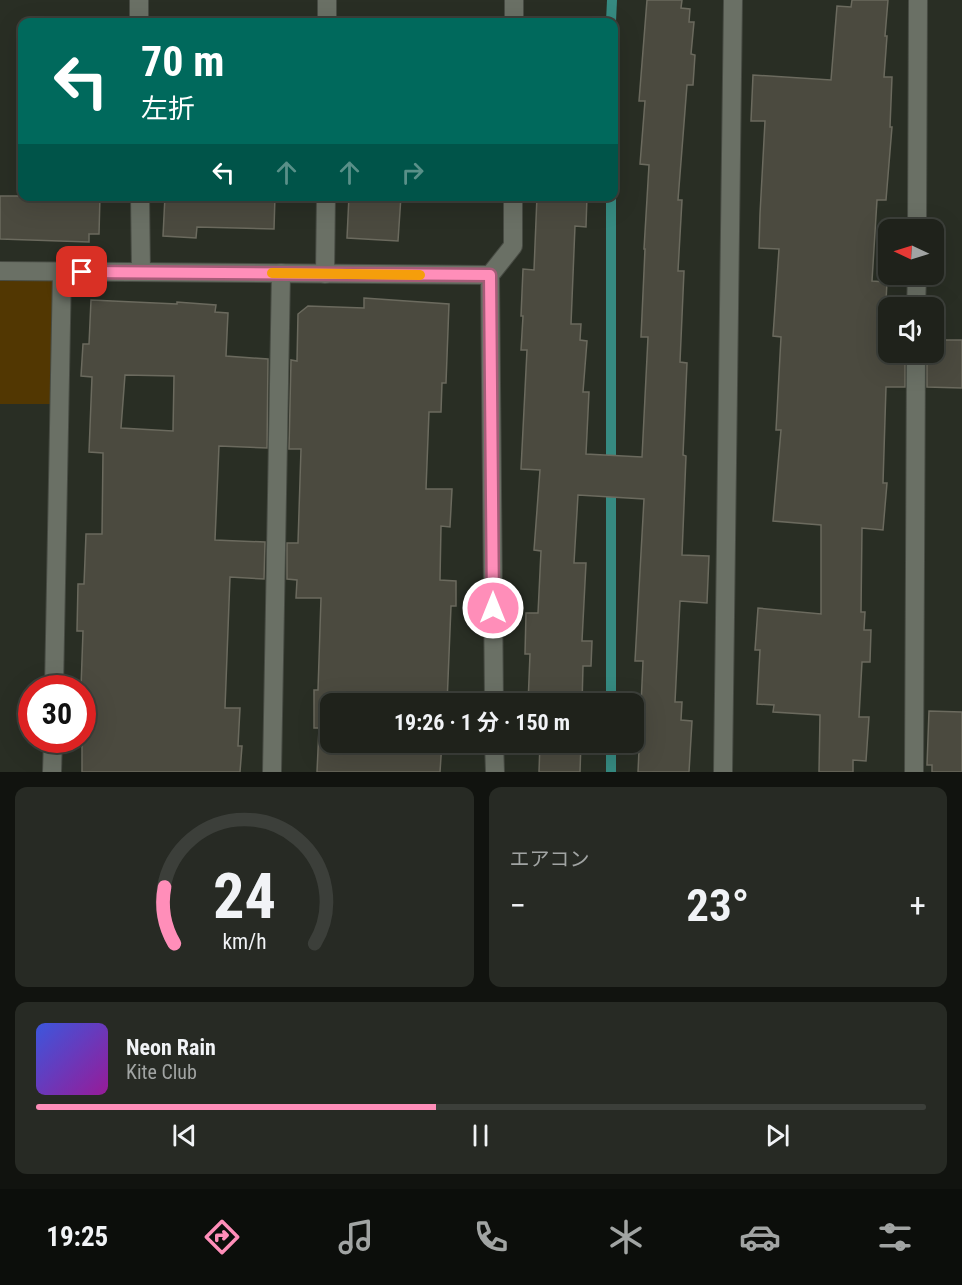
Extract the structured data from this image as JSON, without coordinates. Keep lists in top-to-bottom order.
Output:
{
  "north": "left",
  "page": {
    "turn": ["70 m", "左折"],
    "limit": "30",
    "trip": "19:26 · 1 分 · 150 m",
    "tile": "エアコン",
    "heat": ["−", "23°", "+"],
    "song": ["Neon Rain", "Kite Club"],
    "tabs": "19:25",
    "gauge": ["24", "km/h"]
  }
}
